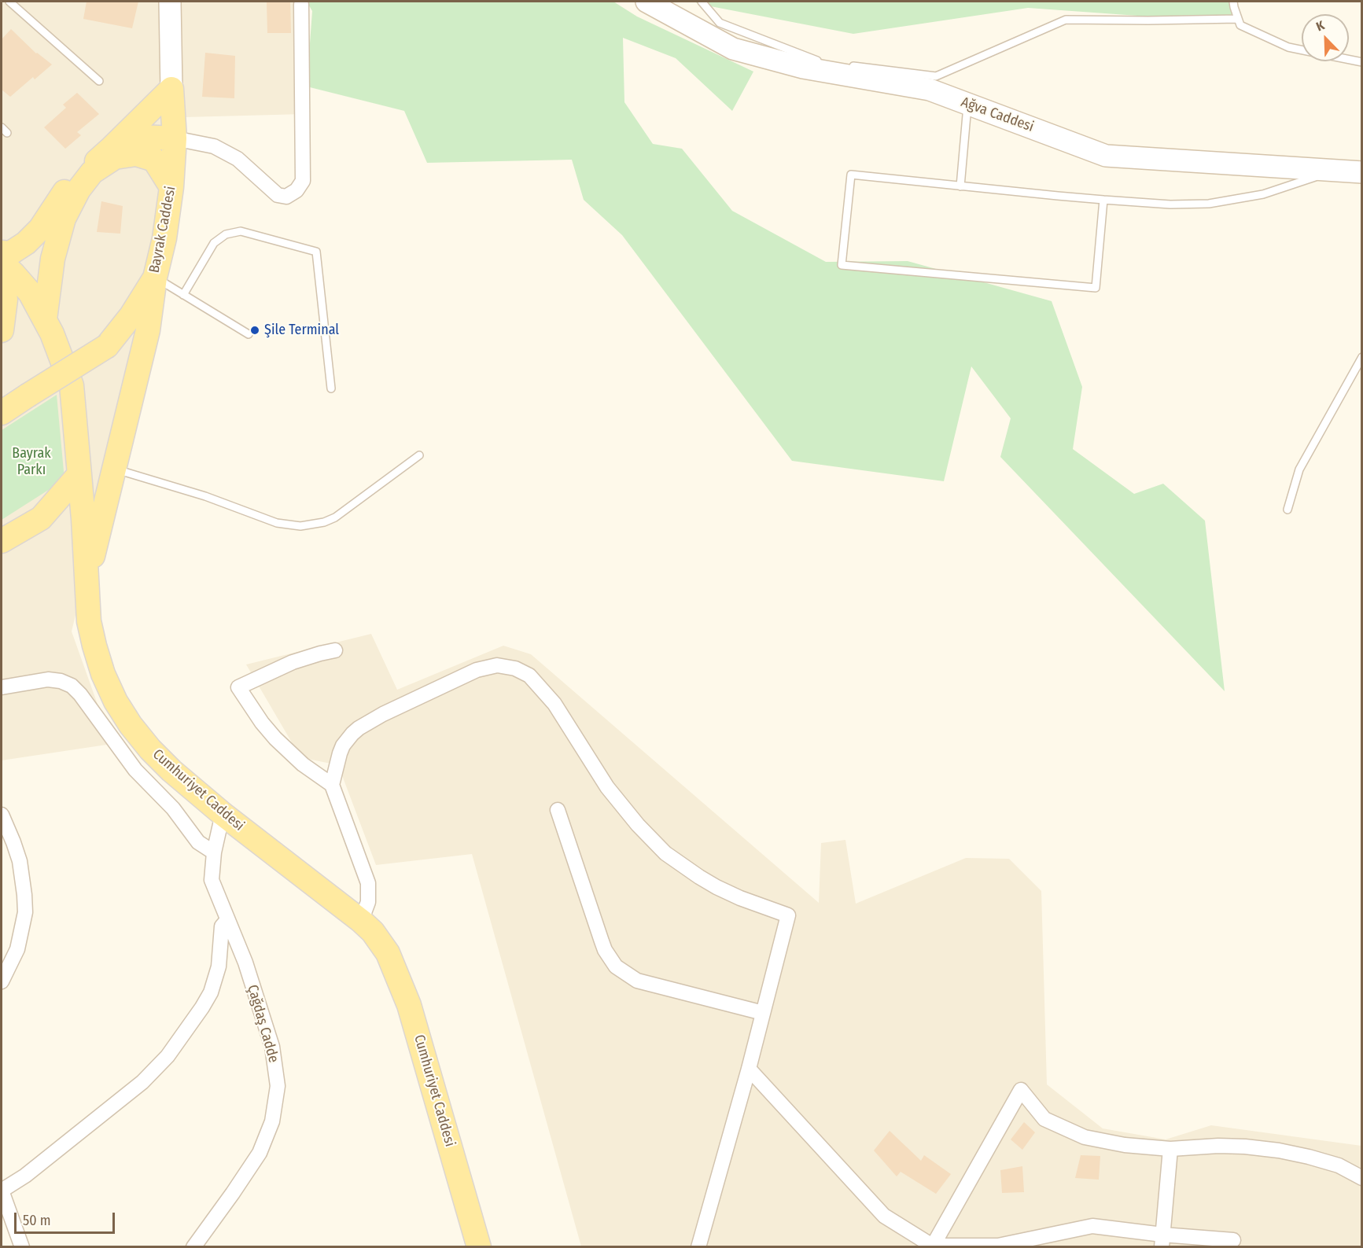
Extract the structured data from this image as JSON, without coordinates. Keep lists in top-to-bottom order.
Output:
{
  "streets": {
    "main road": ["Bayrak Caddesi", "Cumhuriyet Caddesi"],
    "street": ["Ağva Caddesi", "Çağdaş Cadde"]
  },
  "crossings": [
    ["Cumhuriyet Caddesi", "Çağdaş Cadde"]
  ],
  "parks": ["Bayrak Parkı"],
  "places": ["Şile Terminal"],
  "scale_bar": "50 m",
  "north": "top left"
}
